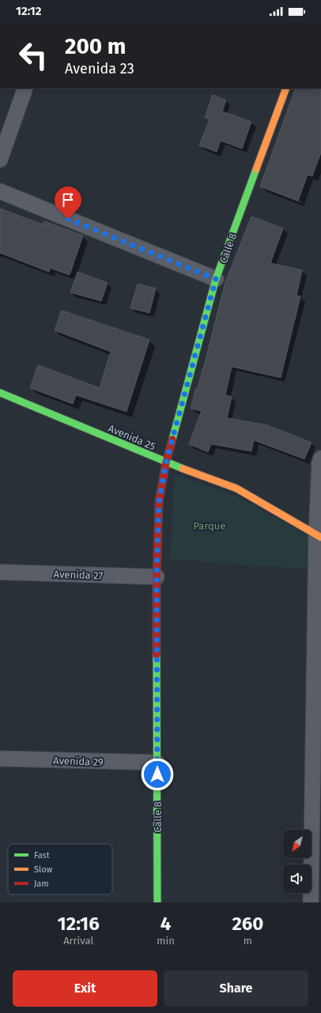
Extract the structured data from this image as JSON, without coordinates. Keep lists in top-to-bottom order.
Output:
{
  "streets": {
    "street": [
      "Calle 8",
      "Avenida 25",
      "Avenida 27",
      "Avenida 29"
    ]
  },
  "crossings": [
    ["Calle 8", "Avenida 25"],
    ["Calle 8", "Avenida 27"],
    ["Calle 8", "Avenida 29"]
  ],
  "parks": ["Parque"],
  "legend": ["Fast", "Slow", "Jam"],
  "north": "bottom left",
  "page": {
    "status": "12:12",
    "turn": ["200 m", "Avenida 23"],
    "eta": [
      "12:16",
      "Arrival",
      "4",
      "min",
      "260",
      "m"
    ],
    "buttons": ["Exit", "Share"]
  }
}
